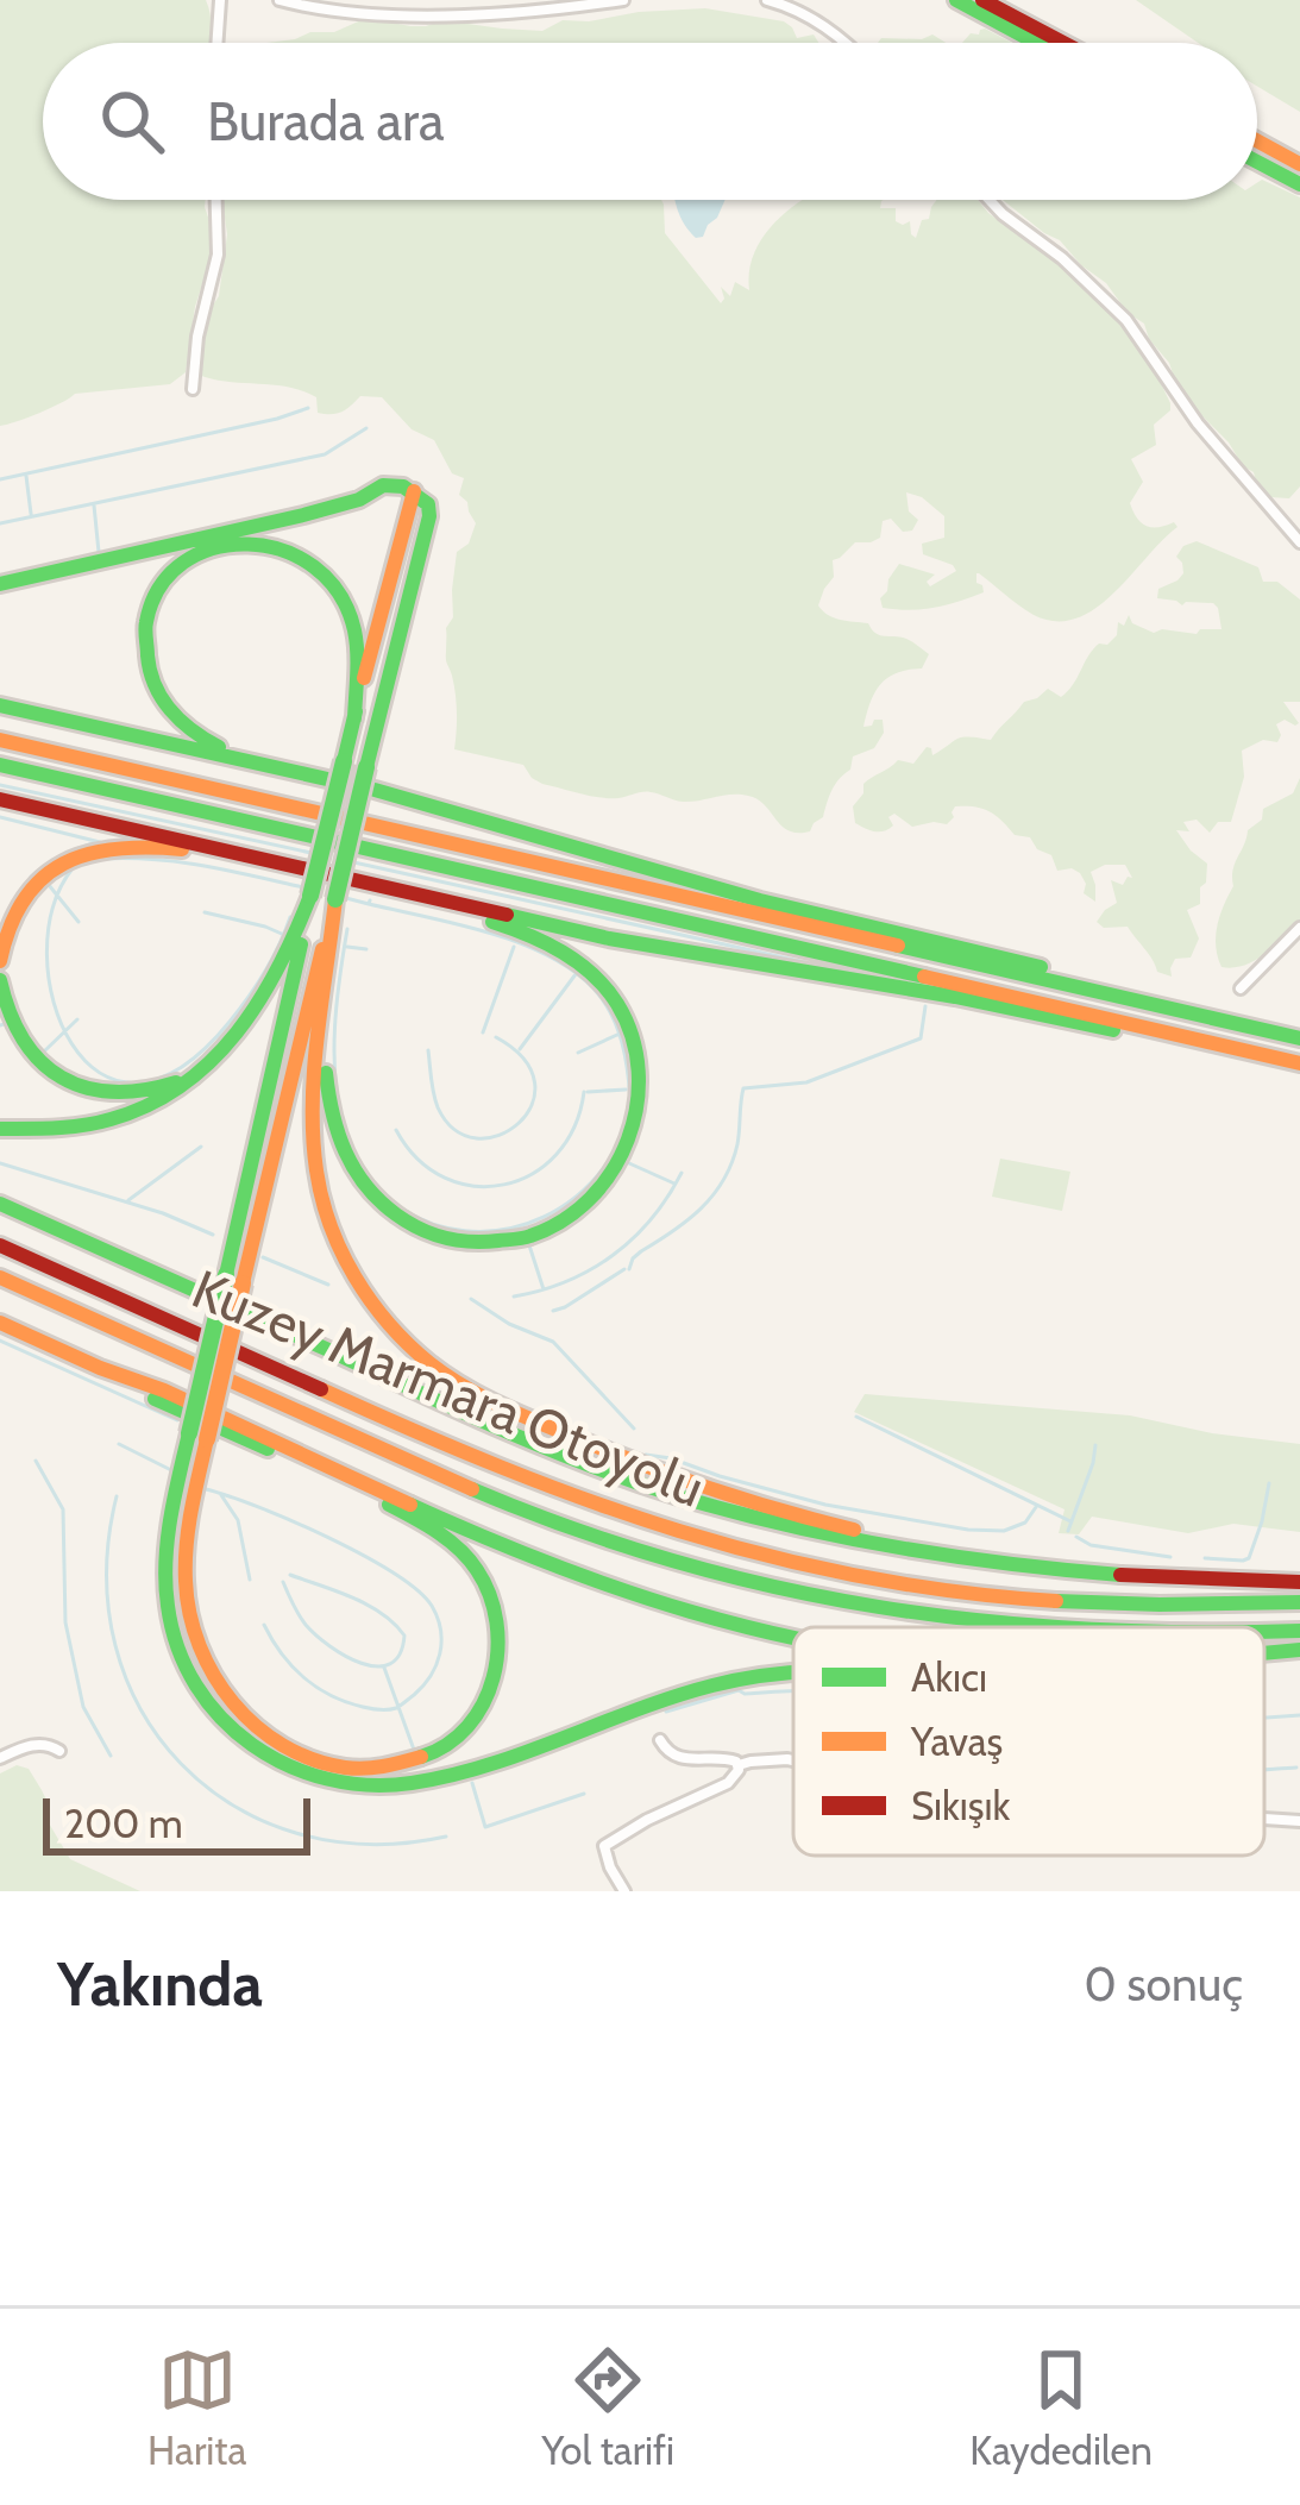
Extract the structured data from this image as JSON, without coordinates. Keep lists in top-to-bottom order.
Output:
{
  "streets": {
    "main road": ["Kuzey Marmara Otoyolu"]
  },
  "legend": ["Akıcı", "Yavaş", "Sıkışık"],
  "scale_bar": "200 m",
  "page": {
    "search": "Burada ara",
    "scale": "200 m",
    "heading": ["Yakında", "0 sonuç"],
    "nav": ["Harita", "Yol tarifi", "Kaydedilen"]
  }
}
